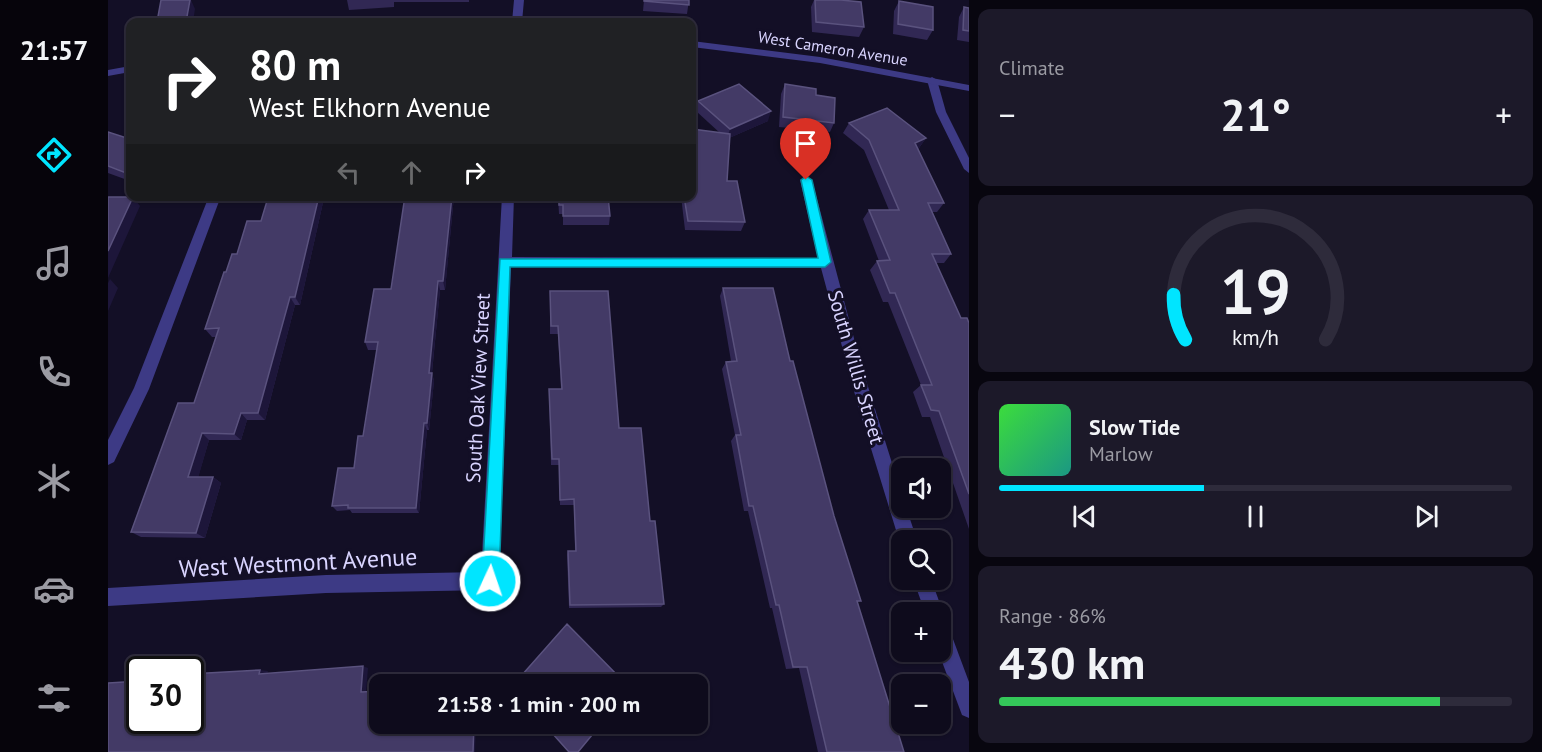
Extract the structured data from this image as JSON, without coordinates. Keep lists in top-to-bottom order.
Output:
{
  "streets": {
    "street": [
      "West Cameron Avenue",
      "South Willis Street",
      "South Oak View Street",
      "West Westmont Avenue"
    ]
  },
  "crossings": [
    ["South Oak View Street", "West Westmont Avenue"]
  ],
  "page": {
    "tabs": "21:57",
    "tile": [
      "Climate",
      ["Range · 86%", "430 km"]
    ],
    "turn": ["80 m", "West Elkhorn Avenue"],
    "heat": ["−", "21°", "+"],
    "song": ["Slow Tide", "Marlow"],
    "map_buttons": ["+", "−"],
    "limit": "30",
    "trip": "21:58 · 1 min · 200 m",
    "gauge": ["19", "km/h"]
  }
}
